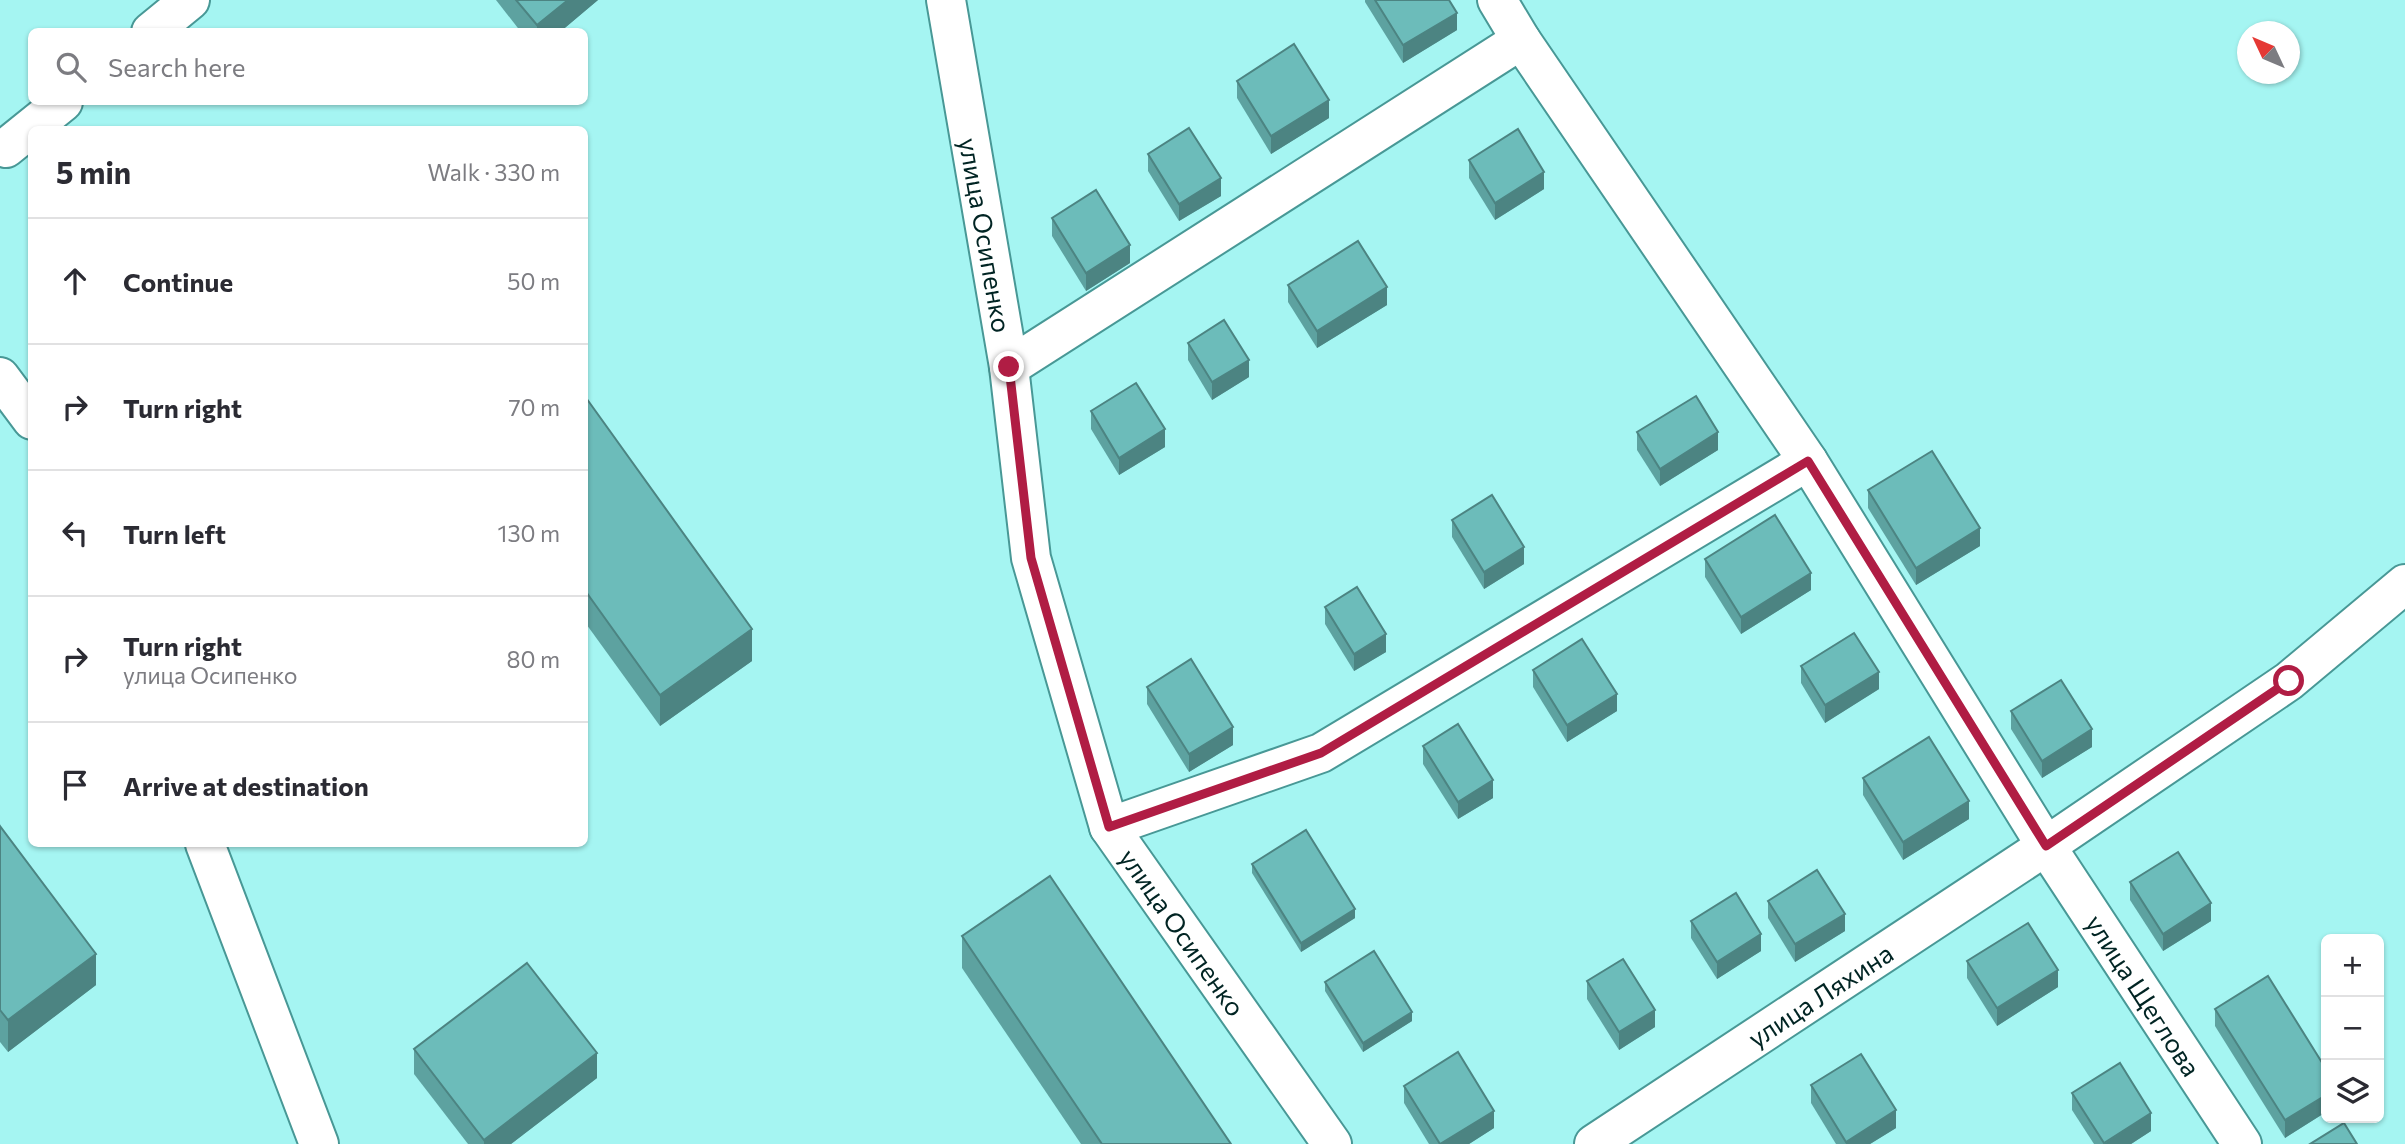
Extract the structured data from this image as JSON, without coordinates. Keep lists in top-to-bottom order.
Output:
{
  "streets": {
    "street": ["улица Осипенко", "улица Ляхина", "улица Щеглова"]
  },
  "crossings": [
    ["улица Ляхина", "улица Щеглова"]
  ],
  "north": "top left",
  "page": {
    "search": "Search here",
    "heading": ["5 min", "Walk · 330 m"],
    "list": [
      ["Continue", "50 m"],
      ["Turn right", "70 m"],
      ["Turn left", "130 m"],
      ["Turn right", "улица Осипенко", "80 m"],
      "Arrive at destination"
    ],
    "map_buttons": ["+", "−"]
  }
}
